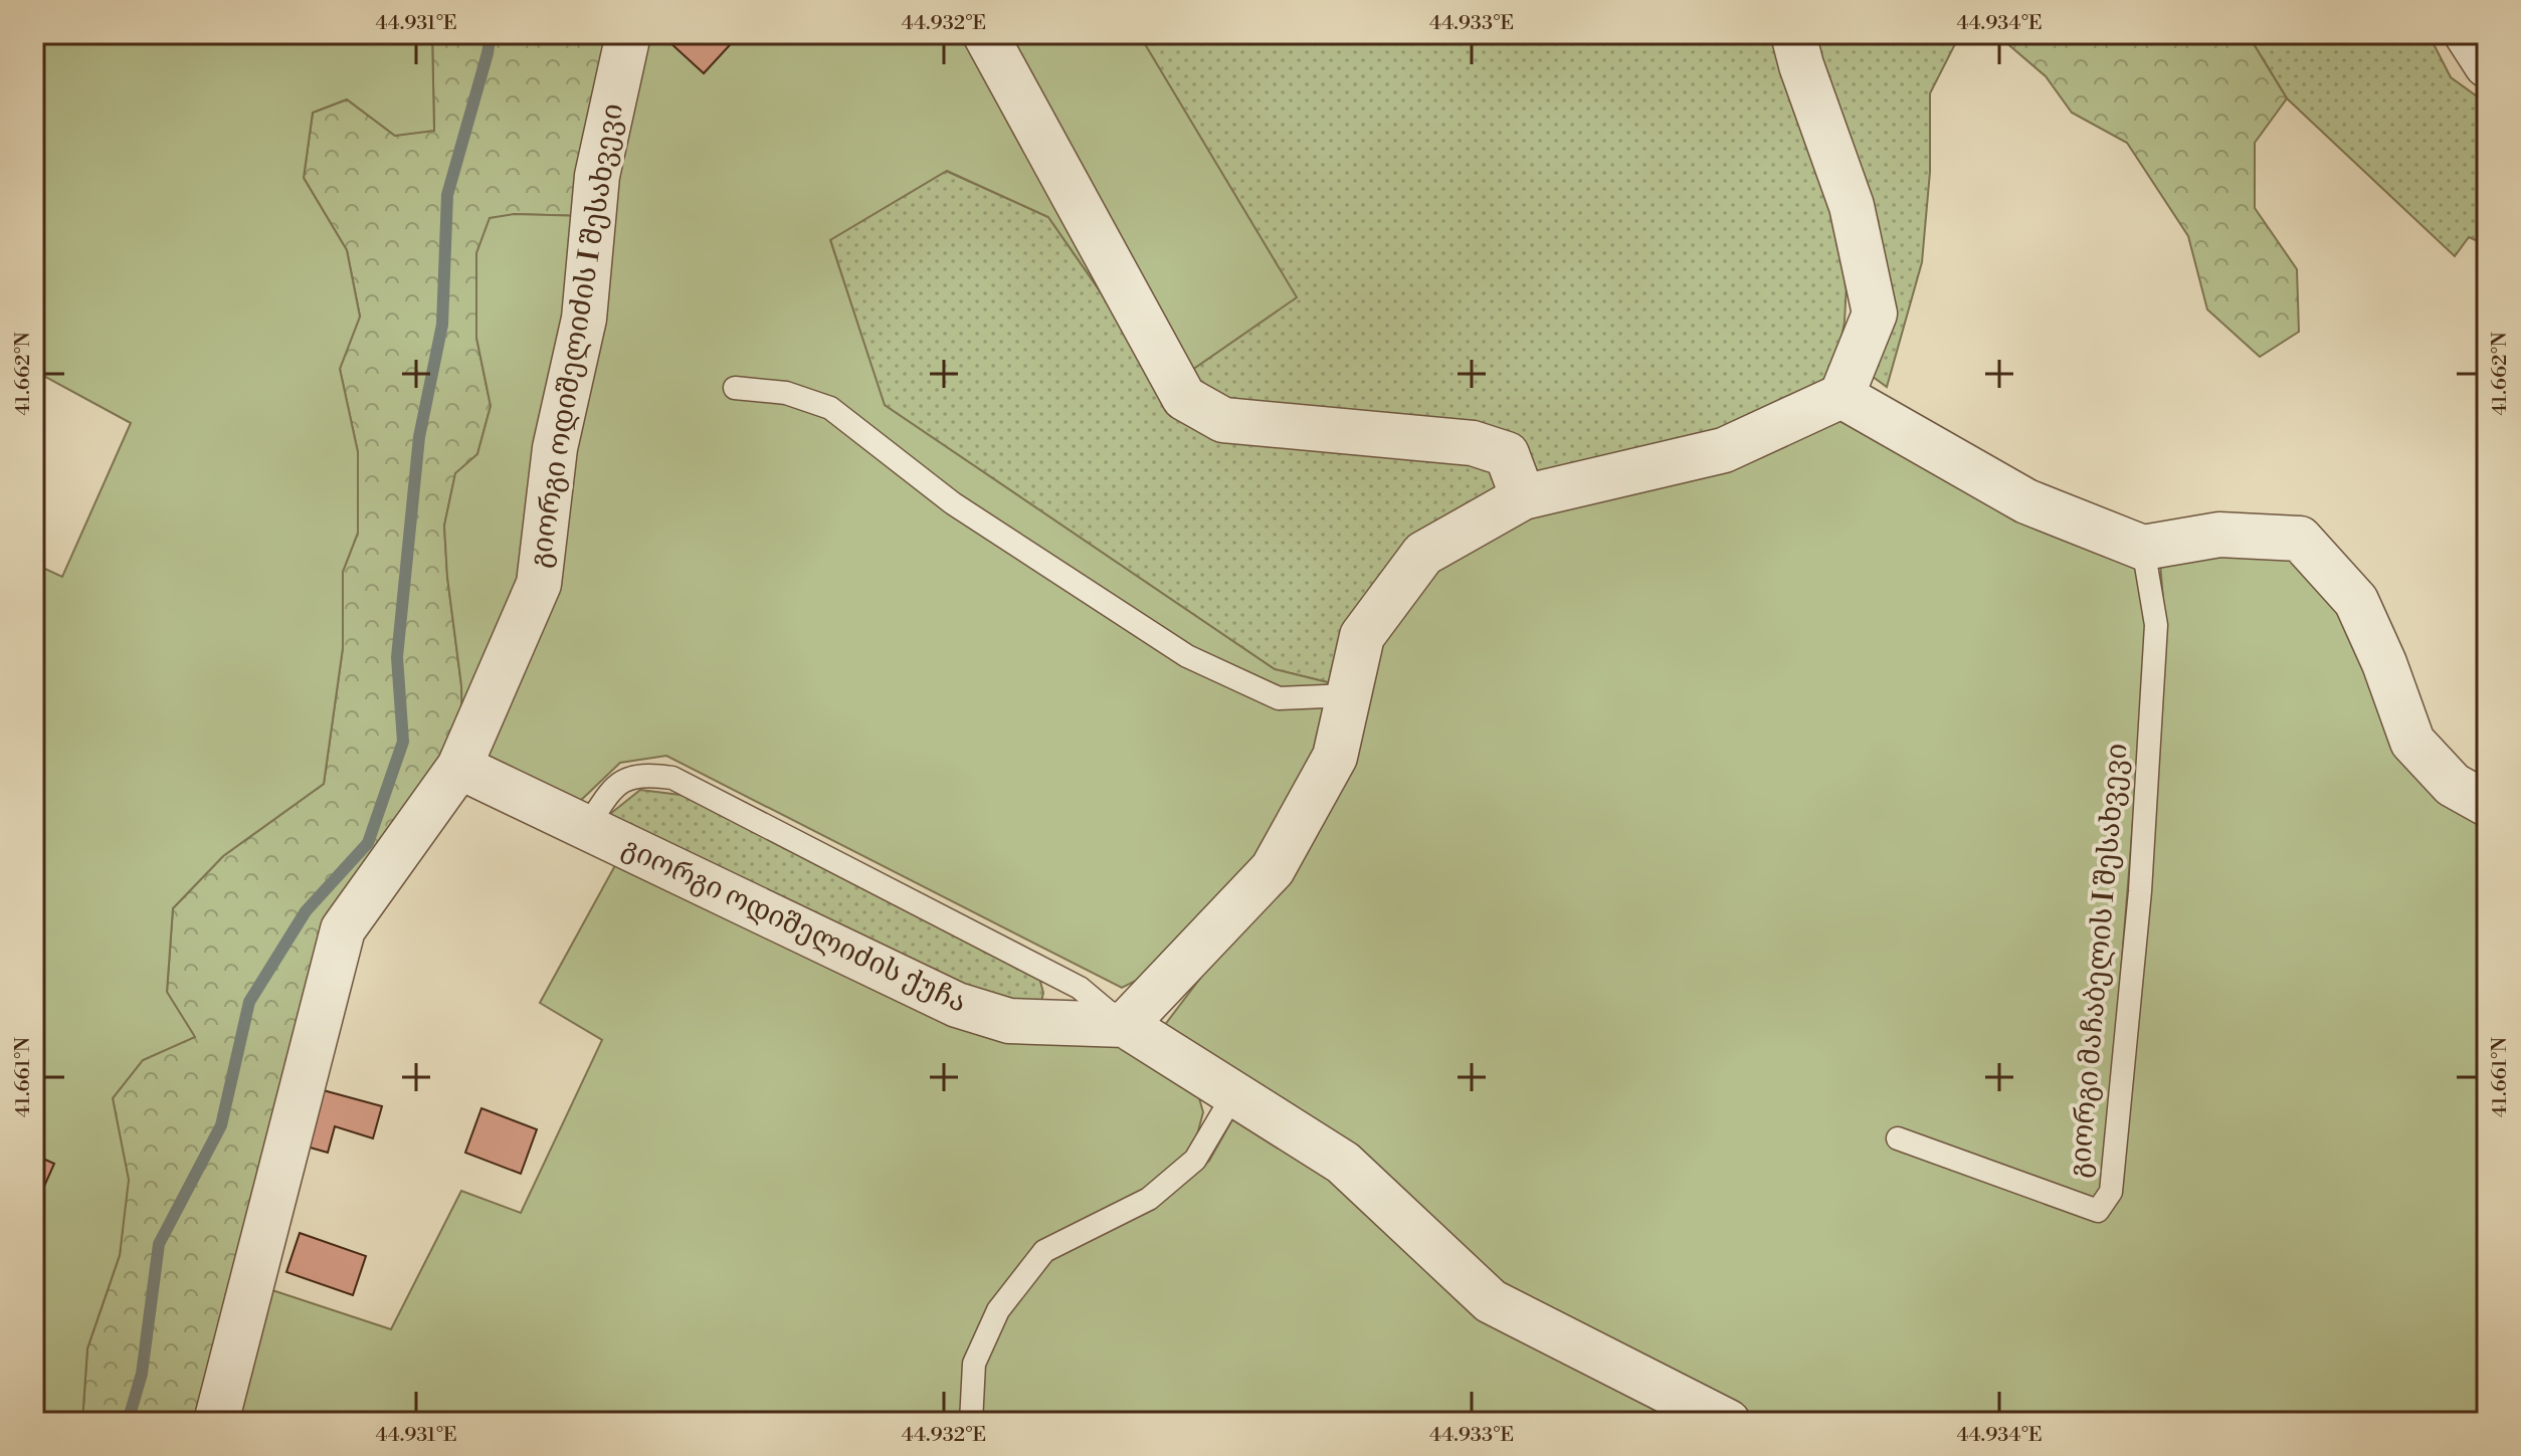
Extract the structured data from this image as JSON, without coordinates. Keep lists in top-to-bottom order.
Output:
{
  "streets": {
    "street": ["გიორგი ოდიშელიძის I შესახვევი", "გიორგი ოდიშელიძის ქუჩა"],
    "lane": ["გიორგი მაჩაბელის I შესახვევი"]
  },
  "crossings": [
    ["გიორგი ოდიშელიძის I შესახვევი", "გიორგი ოდიშელიძის ქუჩა"]
  ],
  "coordinates": [
    "44.931°E",
    "44.932°E",
    "44.933°E",
    "44.934°E",
    "41.662°N",
    "41.661°N"
  ]
}
